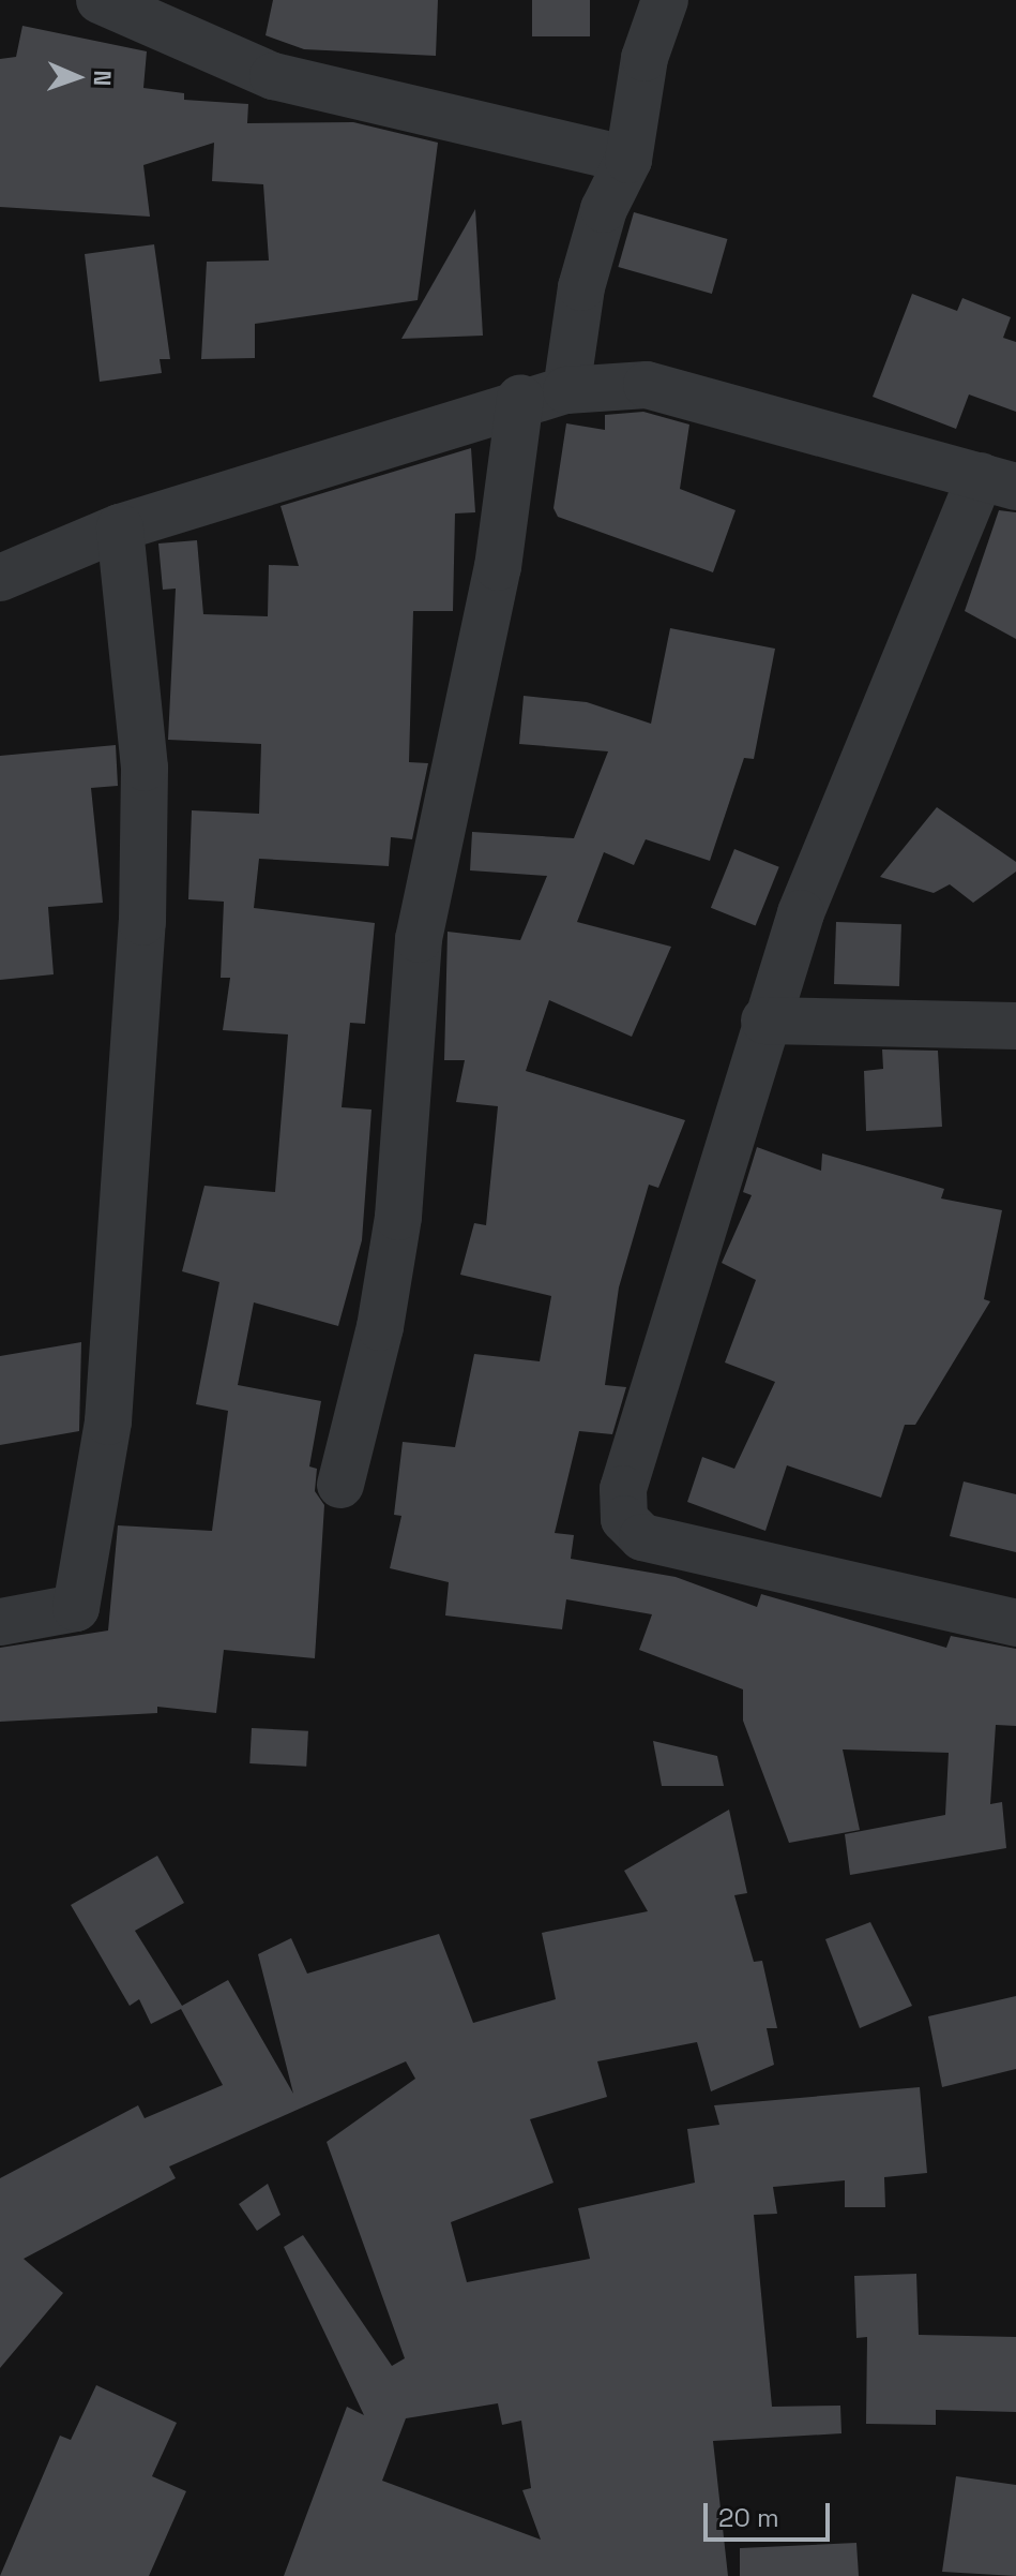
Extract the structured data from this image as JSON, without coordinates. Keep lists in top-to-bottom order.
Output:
{
  "scale_bar": "20 m",
  "north": "right"
}
